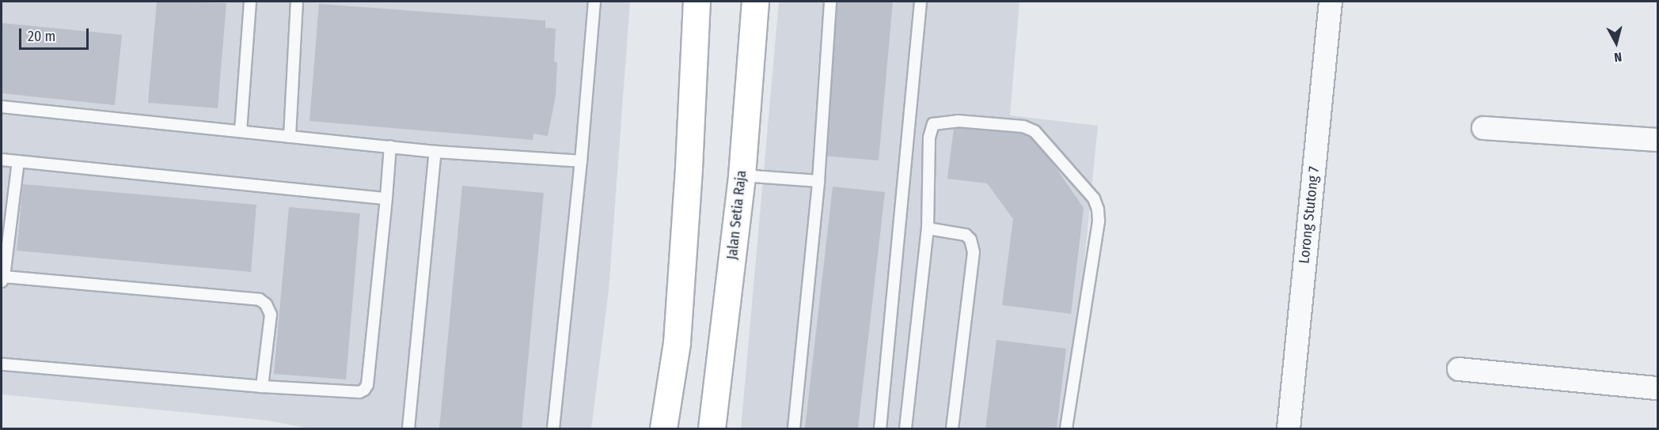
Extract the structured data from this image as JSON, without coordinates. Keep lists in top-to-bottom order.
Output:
{
  "streets": {
    "main road": ["Jalan Setia Raja"],
    "street": ["Lorong Stutong 7"]
  },
  "scale_bar": "20 m",
  "north": "bottom"
}
